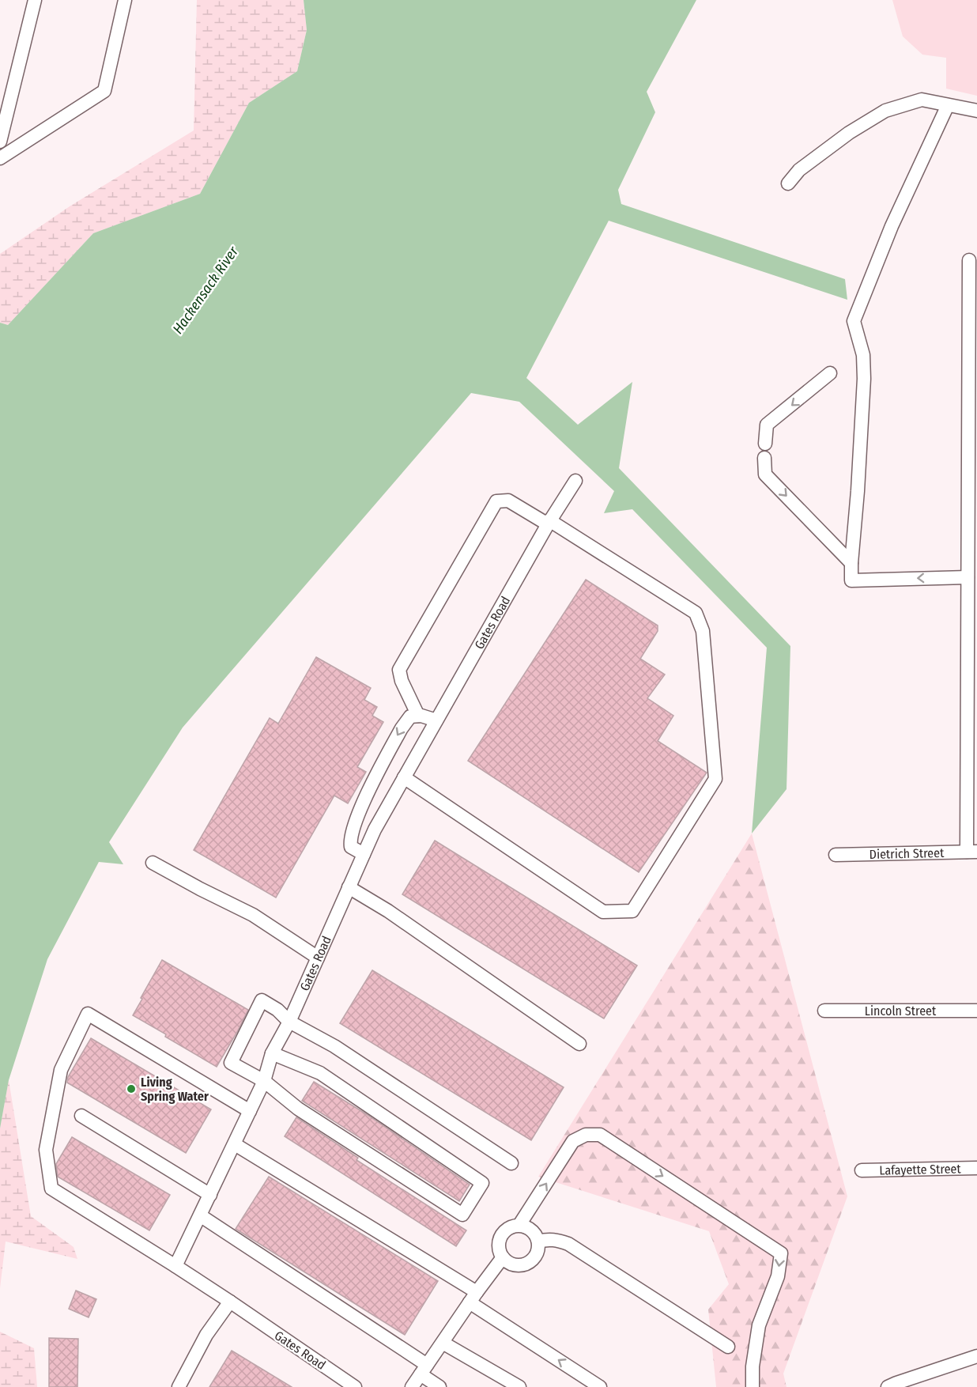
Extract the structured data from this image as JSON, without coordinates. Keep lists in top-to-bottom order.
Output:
{
  "streets": {
    "street": [
      "Gates Road",
      "Dietrich Street",
      "Lincoln Street",
      "Lafayette Street"
    ]
  },
  "water": ["Hackensack River"],
  "places": ["Living Spring Water"]
}
